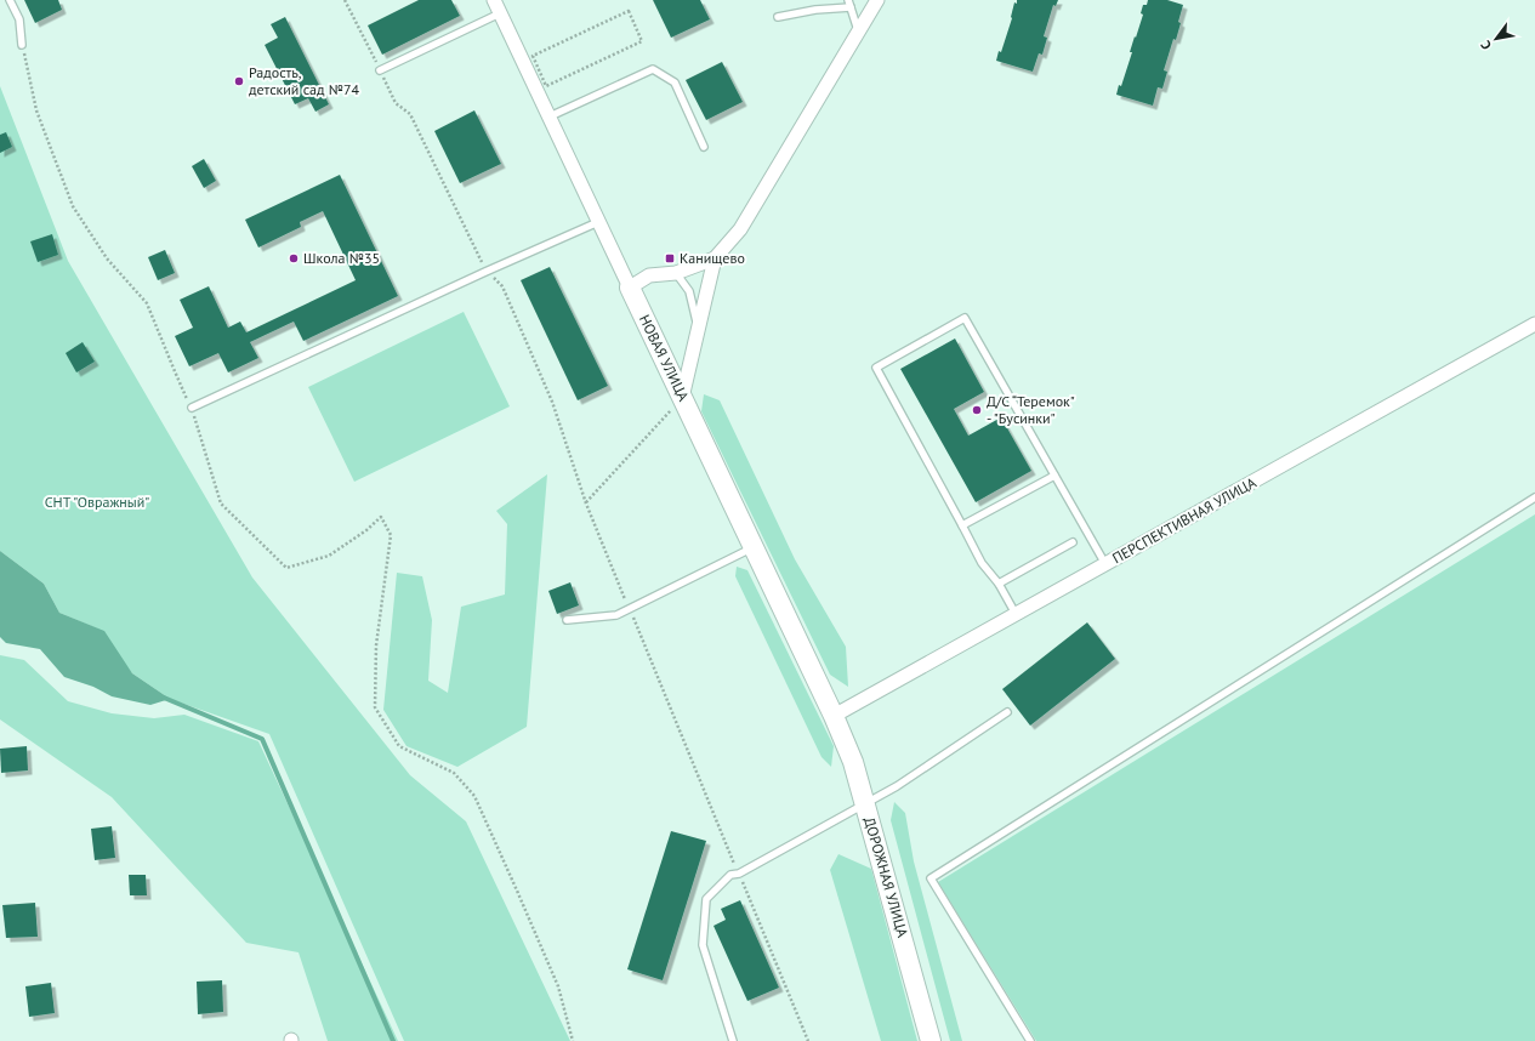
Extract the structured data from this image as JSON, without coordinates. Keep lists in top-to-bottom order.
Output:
{
  "streets": {
    "street": ["НОВАЯ УЛИЦА", "ПЕРСПЕКТИВНАЯ УЛИЦА", "ДОРОЖНАЯ УЛИЦА"]
  },
  "crossings": [
    ["НОВАЯ УЛИЦА", "ПЕРСПЕКТИВНАЯ УЛИЦА"],
    ["НОВАЯ УЛИЦА", "ДОРОЖНАЯ УЛИЦА"],
    ["ПЕРСПЕКТИВНАЯ УЛИЦА", "ДОРОЖНАЯ УЛИЦА"]
  ],
  "parks": ["СНТ \"Овражный\""],
  "places": {
    "other": ["Радость, детский сад №74", "Школа №35", "Д/С “Теремок\" - \"Бусинки\""],
    "transit": ["Канищево"]
  },
  "north": "bottom left"
}
